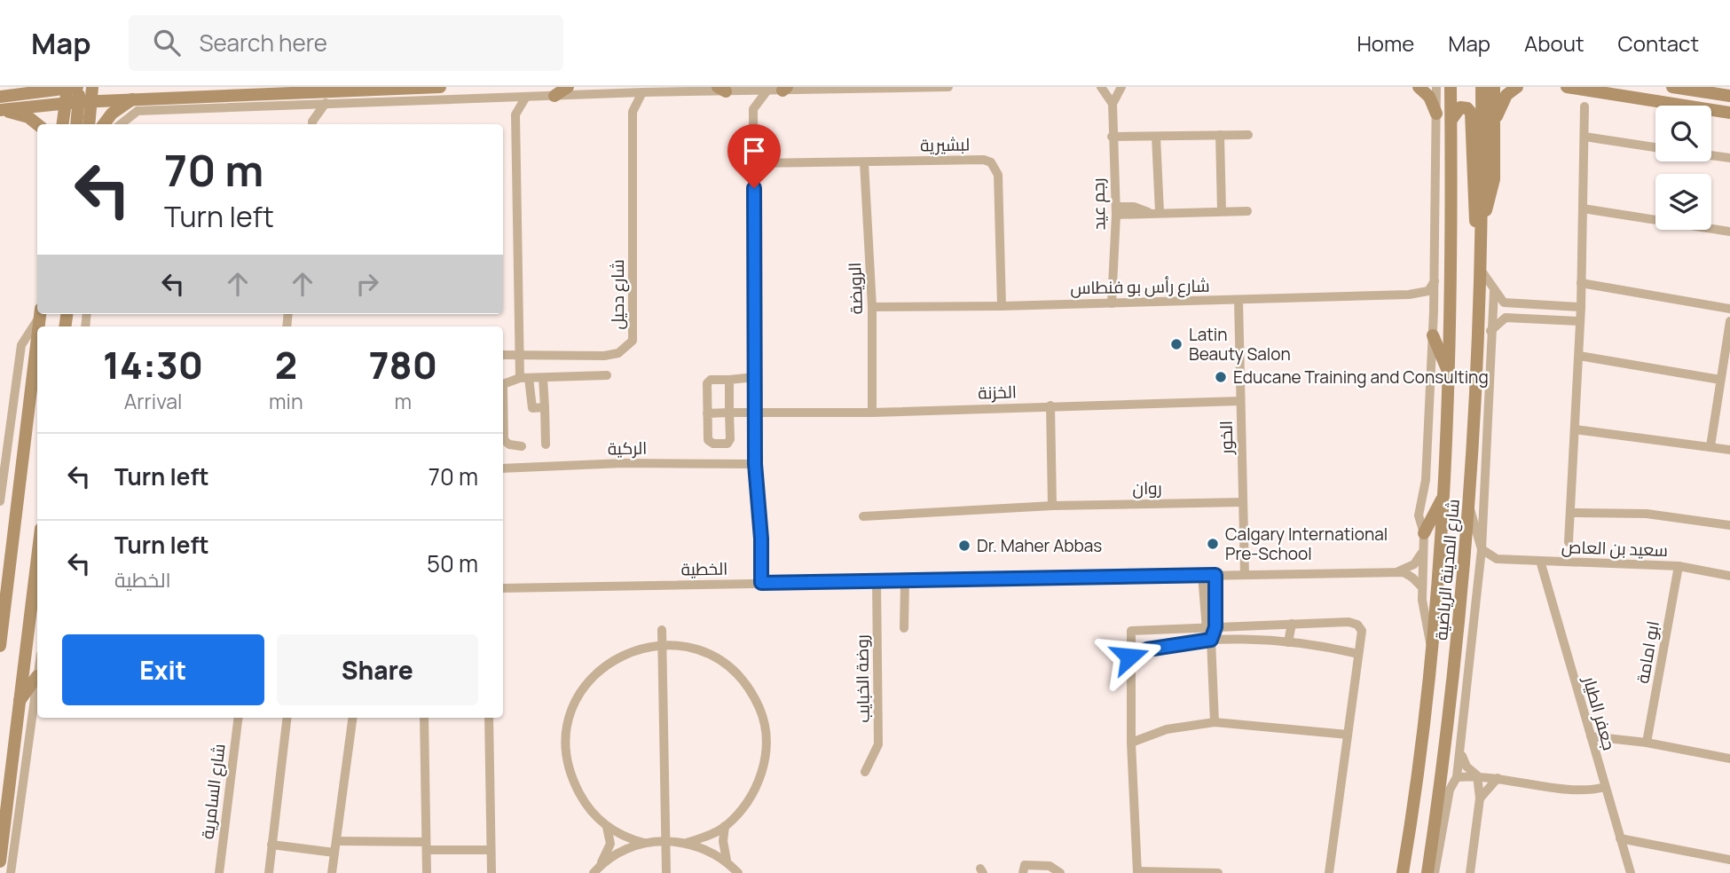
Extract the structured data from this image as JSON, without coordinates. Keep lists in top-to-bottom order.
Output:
{
  "streets": {
    "main road": ["شارع المدينة الرياضية"],
    "street": [
      "لبشيرية",
      "رجم عيد",
      "شارع رأس بو فنطاس",
      "الرويضة",
      "شارع دحيل",
      "الخزنة",
      "الخور",
      "الركية",
      "روان",
      "سعيد بن العاص",
      "الخطية",
      "ابو امامة",
      "روضة الخبايب",
      "جعفر الطيار",
      "شارع السامرية"
    ]
  },
  "crossings": [
    ["لبشيرية", "شارع رأس بو فنطاس"],
    ["لبشيرية", "الرويضة"],
    ["رجم عيد", "شارع رأس بو فنطاس"],
    ["شارع رأس بو فنطاس", "الرويضة"],
    ["شارع رأس بو فنطاس", "الخور"],
    ["شارع رأس بو فنطاس", "شارع المدينة الرياضية"],
    ["الرويضة", "الخزنة"],
    ["الخزنة", "الخور"],
    ["الخور", "روان"],
    ["الخور", "الخطية"],
    ["سعيد بن العاص", "ابو امامة"],
    ["سعيد بن العاص", "جعفر الطيار"],
    ["الخطية", "شارع المدينة الرياضية"],
    ["الخطية", "روضة الخبايب"]
  ],
  "places": [
    "Latin Beauty Salon",
    "Educane Training and Consulting",
    "Calgary International Pre-School",
    "Dr. Maher Abbas"
  ],
  "page": {
    "header": "Map",
    "search": "Search here",
    "nav": [
      "Home",
      "Map",
      "About",
      "Contact"
    ],
    "turn": ["70 m", "Turn left"],
    "eta": [
      "14:30",
      "Arrival",
      "2",
      "min",
      "780",
      "m"
    ],
    "list": [
      {
        "name": "Turn left",
        "value": "70 m"
      },
      {
        "name": "Turn left",
        "note": "الخطية",
        "value": "50 m"
      }
    ],
    "buttons": ["Exit", "Share"]
  }
}
